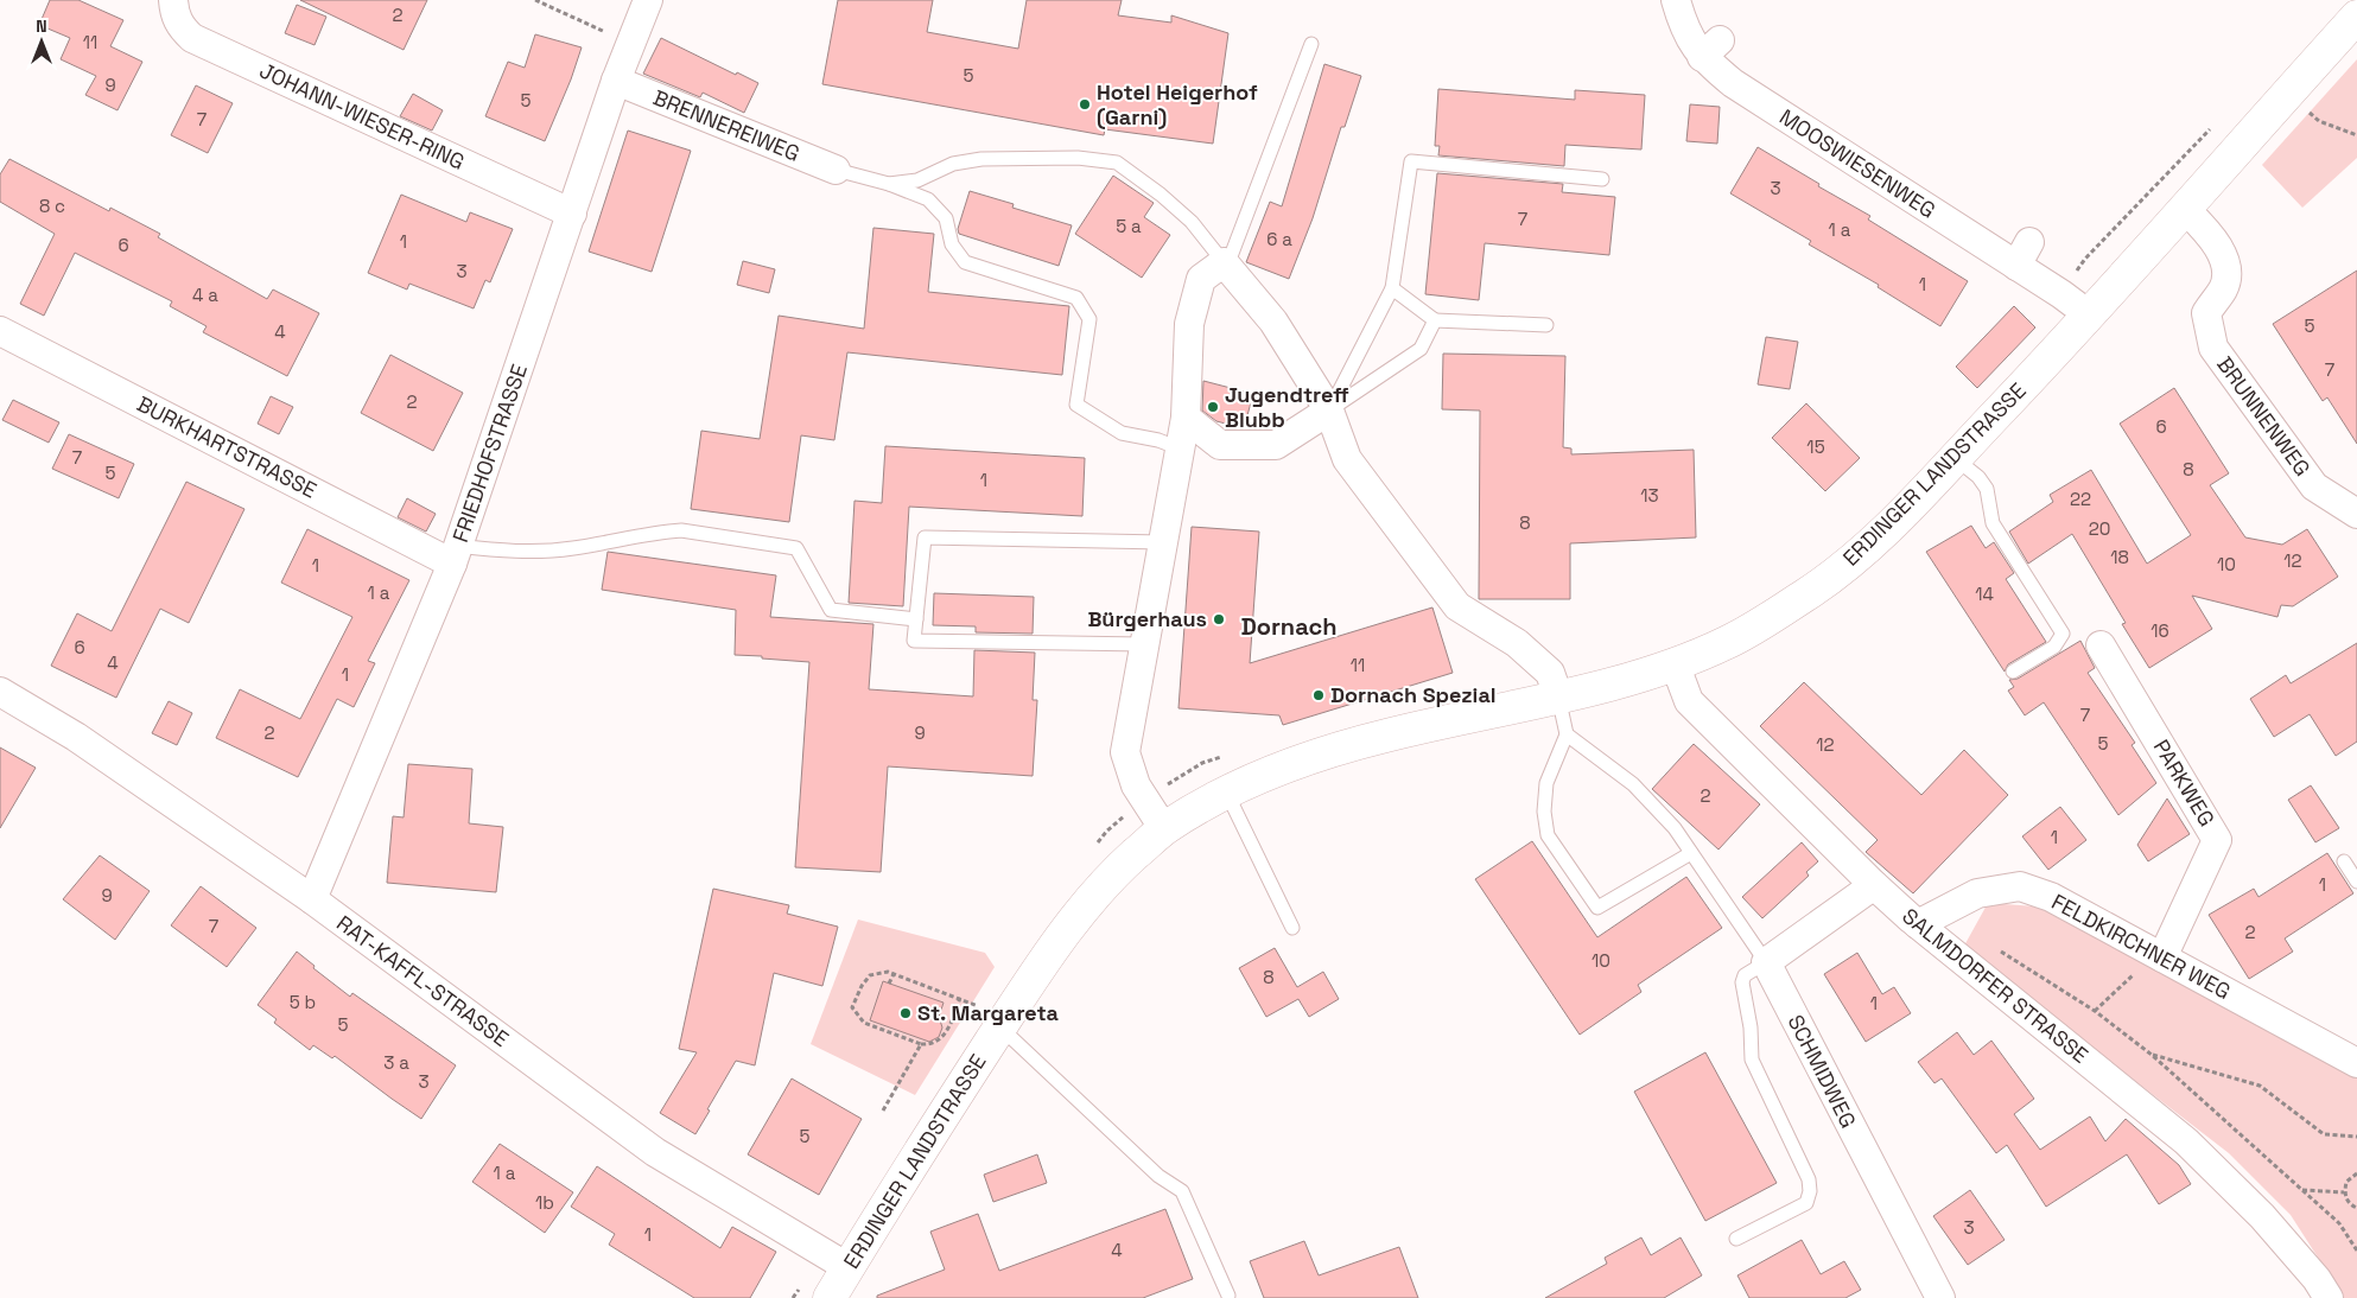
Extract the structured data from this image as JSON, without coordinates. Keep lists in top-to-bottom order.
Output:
{
  "streets": {
    "street": [
      "JOHANN-WIESER-RING",
      "BRENNEREIWEG",
      "MOOSWIESENWEG",
      "BRUNNENWEG",
      "BURKHARTSTRASSE",
      "FRIEDHOFSTRASSE",
      "ERDINGER LANDSTRASSE",
      "PARKWEG",
      "FELDKIRCHNER WEG",
      "RAT-KAFFL-STRASSE",
      "SALMDORFER STRASSE",
      "SCHMIDWEG"
    ]
  },
  "crossings": [
    ["JOHANN-WIESER-RING", "FRIEDHOFSTRASSE"],
    ["BRENNEREIWEG", "FRIEDHOFSTRASSE"],
    ["MOOSWIESENWEG", "ERDINGER LANDSTRASSE"],
    ["BRUNNENWEG", "ERDINGER LANDSTRASSE"],
    ["BURKHARTSTRASSE", "FRIEDHOFSTRASSE"],
    ["FRIEDHOFSTRASSE", "RAT-KAFFL-STRASSE"],
    ["ERDINGER LANDSTRASSE", "RAT-KAFFL-STRASSE"],
    ["ERDINGER LANDSTRASSE", "SALMDORFER STRASSE"],
    ["PARKWEG", "FELDKIRCHNER WEG"],
    ["FELDKIRCHNER WEG", "SALMDORFER STRASSE"]
  ],
  "districts": ["Dornach"],
  "places": [
    "Hotel Heigerhof (Garni)",
    "Jugendtreff Blubb",
    "Bürgerhaus",
    "Dornach Spezial",
    "St. Margareta"
  ],
  "house_numbers": [
    "2",
    "11",
    "5",
    "9",
    "5",
    "7",
    "3",
    "8 c",
    "7",
    "5 a",
    "1 a",
    "6 a",
    "1",
    "6",
    "3",
    "1",
    "4 a",
    "5",
    "4",
    "7",
    "2",
    "6",
    "15",
    "7",
    "8",
    "5",
    "1",
    "13",
    "22",
    "8",
    "20",
    "18",
    "12",
    "10",
    "1",
    "1 a",
    "14",
    "16",
    "6",
    "4",
    "11",
    "1",
    "7",
    "2",
    "9",
    "5",
    "12",
    "2",
    "1",
    "1",
    "9",
    "7",
    "2",
    "10",
    "8",
    "5 b",
    "1",
    "5",
    "3 a",
    "3",
    "5",
    "1 a",
    "1b",
    "3",
    "1",
    "4"
  ],
  "north": "top"
}
